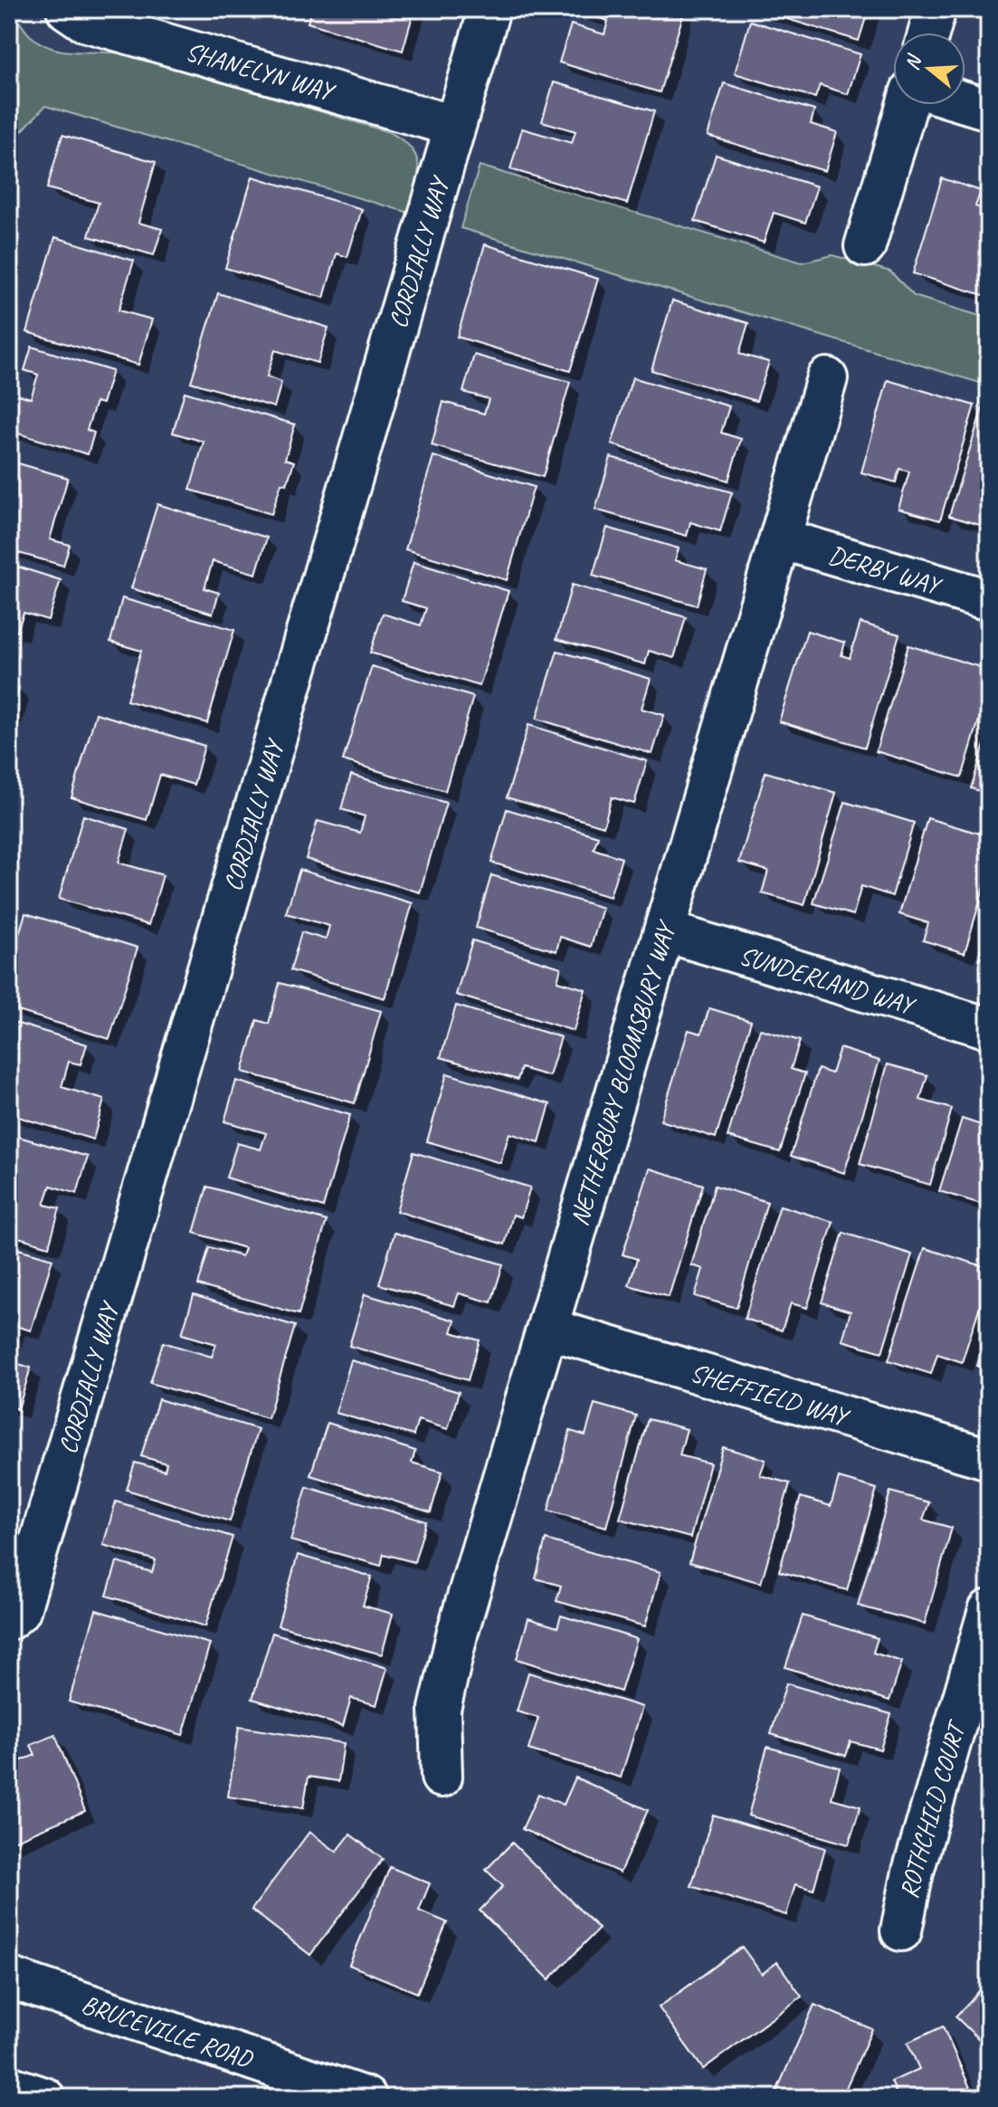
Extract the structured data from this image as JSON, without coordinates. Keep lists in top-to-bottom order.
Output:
{
  "streets": {
    "street": [
      "SHANELYN WAY",
      "CORDIALLY WAY",
      "DERBY WAY",
      "SUNDERLAND WAY",
      "NETHERBURY BLOOMSBURY WAY",
      "SHEFFIELD WAY",
      "ROTHCHILD COURT",
      "BRUCEVILLE ROAD"
    ]
  },
  "crossings": [
    ["SHANELYN WAY", "CORDIALLY WAY"],
    ["DERBY WAY", "NETHERBURY BLOOMSBURY WAY"],
    ["SUNDERLAND WAY", "NETHERBURY BLOOMSBURY WAY"],
    ["NETHERBURY BLOOMSBURY WAY", "SHEFFIELD WAY"]
  ],
  "north": "left"
}
